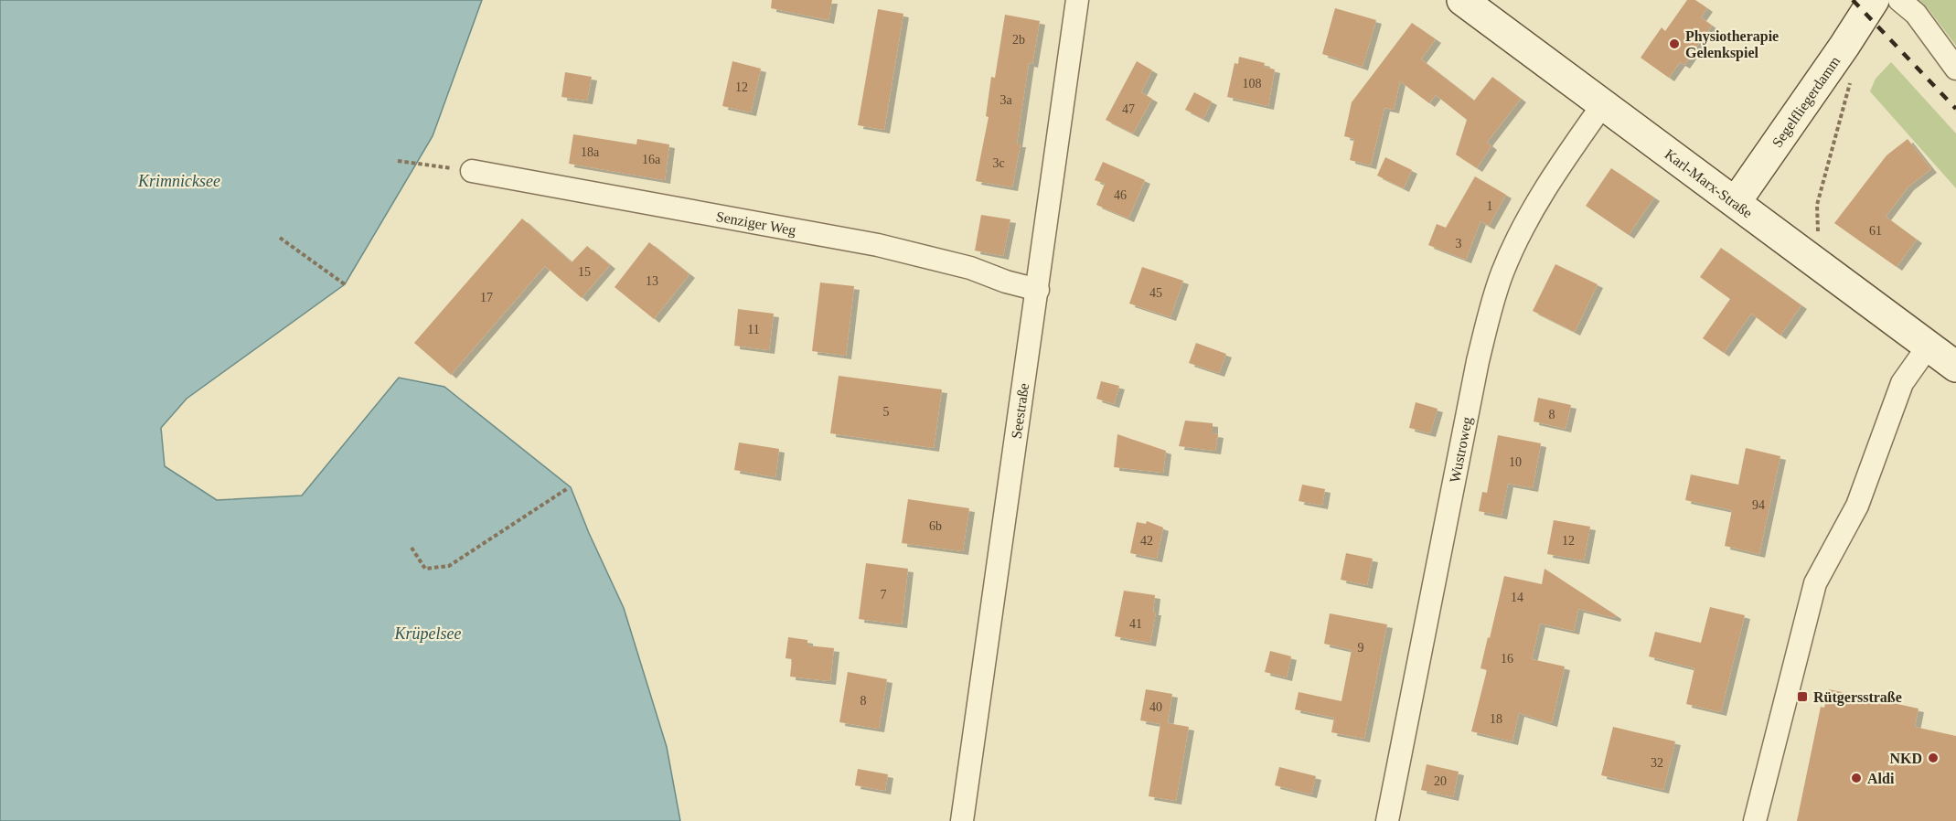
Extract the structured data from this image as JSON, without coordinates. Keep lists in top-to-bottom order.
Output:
{
  "streets": {
    "street": [
      "Segelfliegerdamm",
      "Karl-Marx-Straße",
      "Senziger Weg",
      "Seestraße",
      "Wustroweg"
    ]
  },
  "crossings": [
    ["Segelfliegerdamm", "Karl-Marx-Straße"],
    ["Karl-Marx-Straße", "Wustroweg"],
    ["Senziger Weg", "Seestraße"]
  ],
  "water": ["Krimnicksee", "Krüpelsee"],
  "places": {
    "other": ["Physiotherapie Gelenkspiel", "NKD", "Aldi"],
    "transit": ["Rütgersstraße"]
  },
  "house_numbers": [
    "2b",
    "108",
    "12",
    "3a",
    "47",
    "18a",
    "16a",
    "3c",
    "46",
    "1",
    "61",
    "3",
    "15",
    "13",
    "45",
    "17",
    "11",
    "5",
    "8",
    "10",
    "94",
    "6b",
    "42",
    "12",
    "7",
    "14",
    "41",
    "9",
    "16",
    "8",
    "40",
    "18",
    "32",
    "20"
  ]
}
